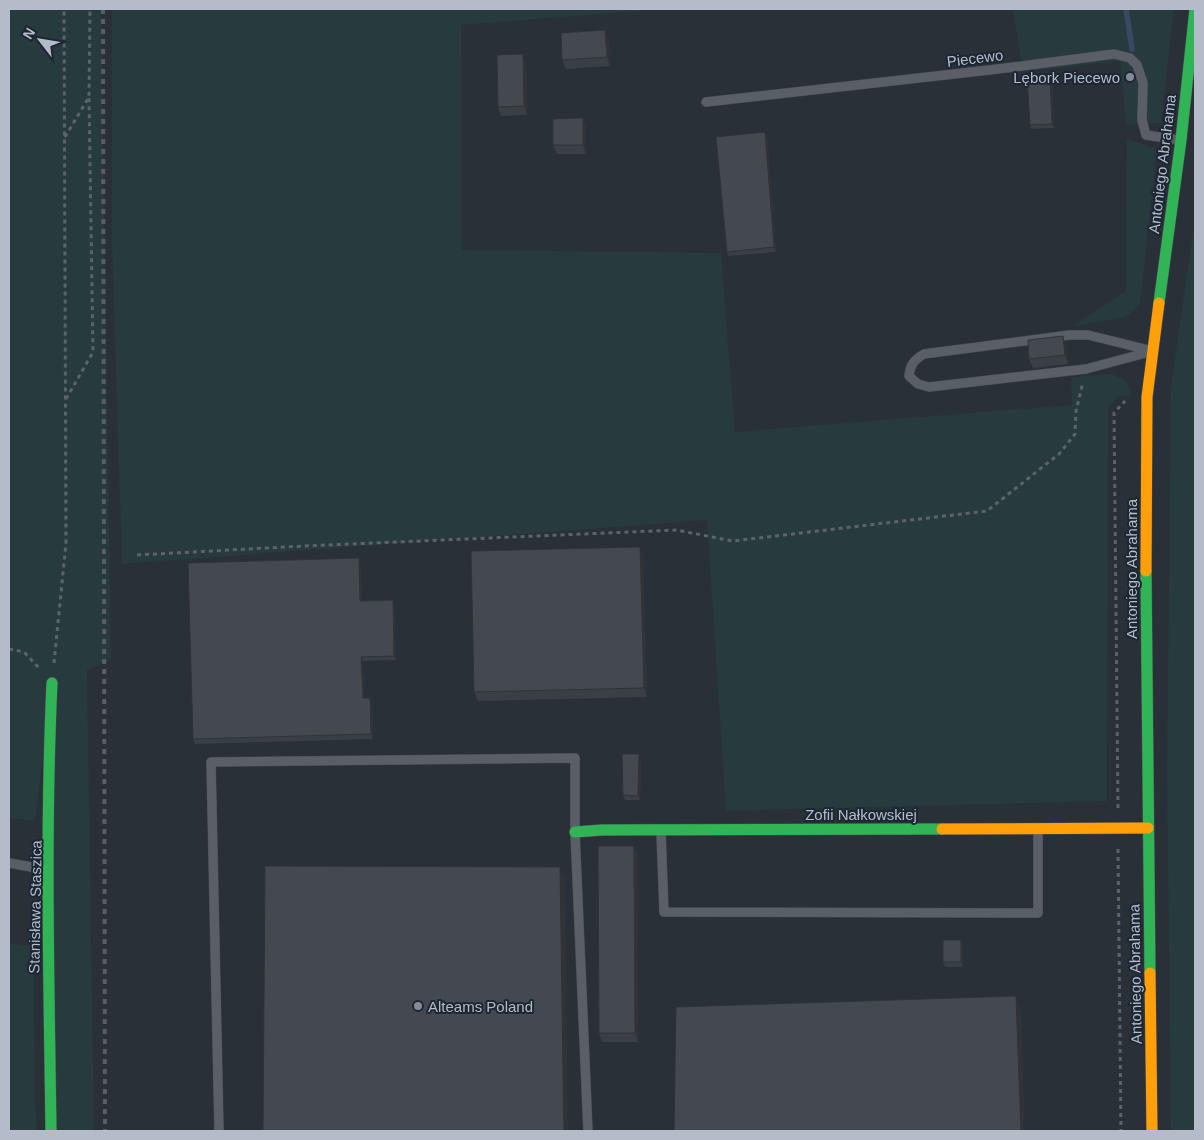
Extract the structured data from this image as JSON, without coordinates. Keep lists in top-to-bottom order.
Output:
{
  "streets": {
    "main road": ["Antoniego Abrahama", "Zofii Nałkowskiej", "Stanisława Staszica"],
    "lane": ["Piecewo"]
  },
  "crossings": [
    ["Piecewo", "Antoniego Abrahama"],
    ["Antoniego Abrahama", "Zofii Nałkowskiej"]
  ],
  "places": ["Lębork Piecewo", "Alteams Poland"],
  "north": "top left"
}
